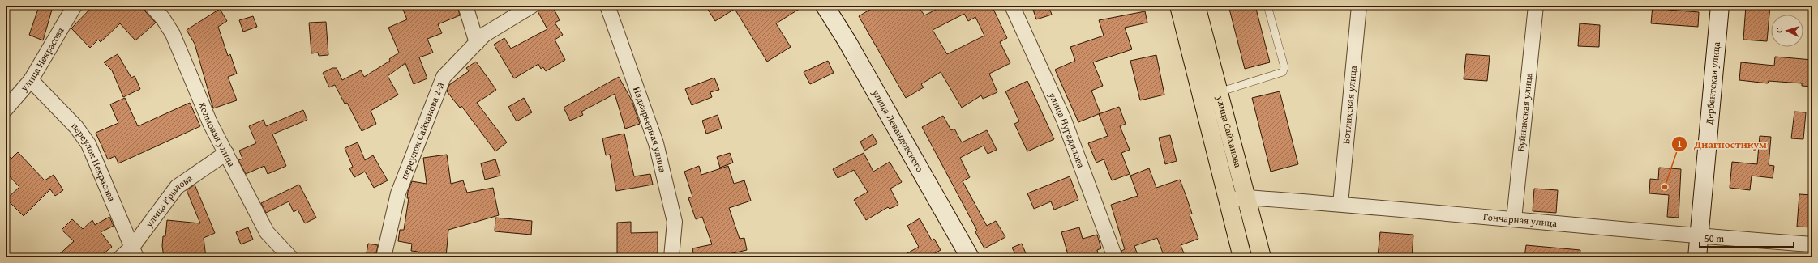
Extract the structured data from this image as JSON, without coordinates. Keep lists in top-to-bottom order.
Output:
{
  "streets": {
    "main road": ["улица Сайханова"],
    "street": [
      "улица Некрасова",
      "Дербентская улица",
      "Ботлихская улица",
      "Буйнакская улица",
      "Надкарьерная улица",
      "улица Нурадилова",
      "переулок Сайханова 2-й",
      "улица Левандовского",
      "Холмовая улица",
      "переулок Некрасова",
      "улица Крылова",
      "Гончарная улица"
    ]
  },
  "crossings": [
    ["улица Некрасова", "переулок Некрасова"],
    ["Дербентская улица", "Гончарная улица"],
    ["Ботлихская улица", "Гончарная улица"],
    ["Буйнакская улица", "Гончарная улица"],
    ["улица Сайханова", "Гончарная улица"],
    ["Холмовая улица", "улица Крылова"],
    ["переулок Некрасова", "улица Крылова"]
  ],
  "places": ["Диагностикум"],
  "scale_bar": "50 m",
  "north": "left"
}
